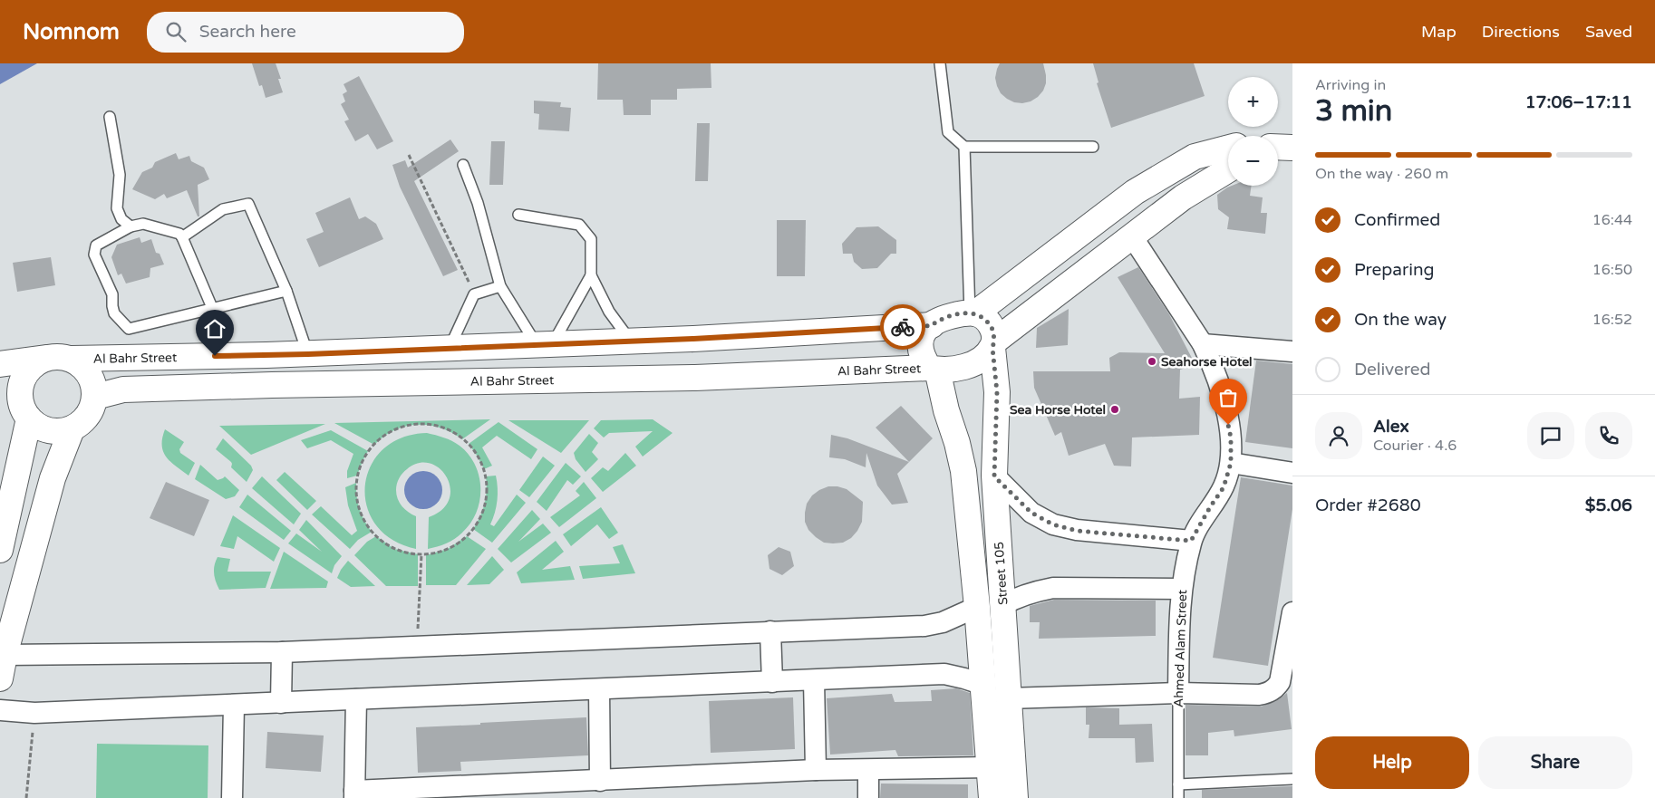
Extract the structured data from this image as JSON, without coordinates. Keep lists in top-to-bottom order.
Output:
{
  "streets": {
    "main road": ["Al Bahr Street", "Street 105"],
    "street": ["Ahmed Alam Street"]
  },
  "crossings": [
    ["Al Bahr Street", "Street 105"]
  ],
  "places": ["Seahorse Hotel", "Sea Horse Hotel"],
  "page": {
    "header": "Nomnom",
    "search": "Search here",
    "nav": ["Map", "Directions", "Saved"],
    "heading": ["3 min", "Arriving in", "17:06–17:11"],
    "panel": [
      "Alex",
      "Courier · 4.6",
      "Order #2680",
      "$5.06"
    ],
    "map_buttons": ["+", "−"],
    "bar": "On the way · 260 m",
    "list": [
      ["Confirmed", "16:44"],
      ["Preparing", "16:50"],
      ["On the way", "16:52"],
      "Delivered"
    ],
    "buttons": ["Help", "Share"]
  }
}
